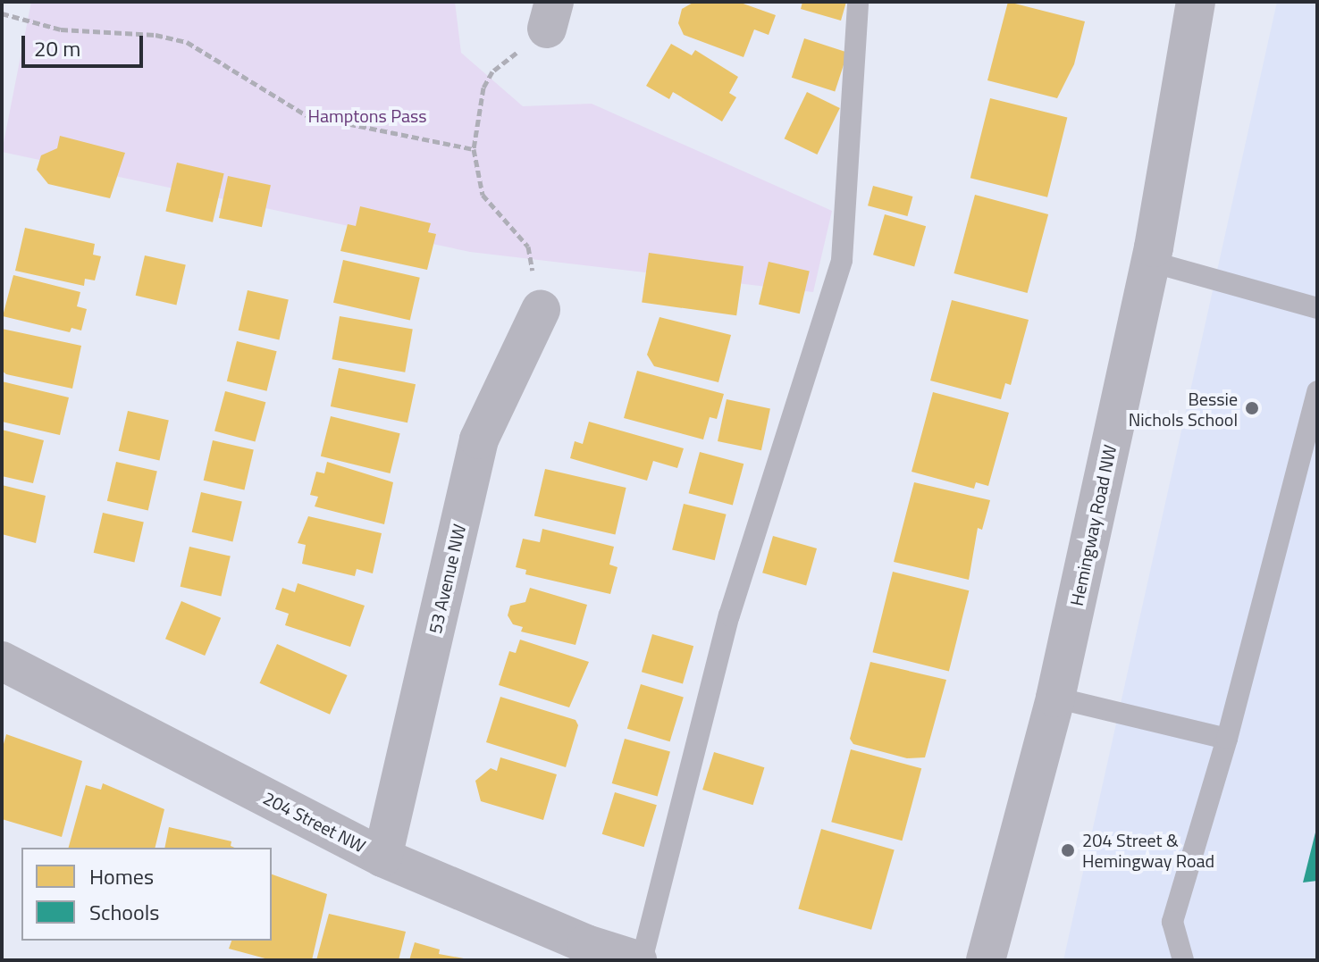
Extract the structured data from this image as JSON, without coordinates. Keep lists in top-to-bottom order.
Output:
{
  "streets": {
    "street": ["Hemingway Road NW", "53 Avenue NW", "204 Street NW"]
  },
  "crossings": [
    ["53 Avenue NW", "204 Street NW"]
  ],
  "parks": ["Hamptons Pass"],
  "places": ["Bessie Nichols School", "204 Street & Hemingway Road"],
  "legend": ["Homes", "Schools"],
  "scale_bar": "20 m"
}
